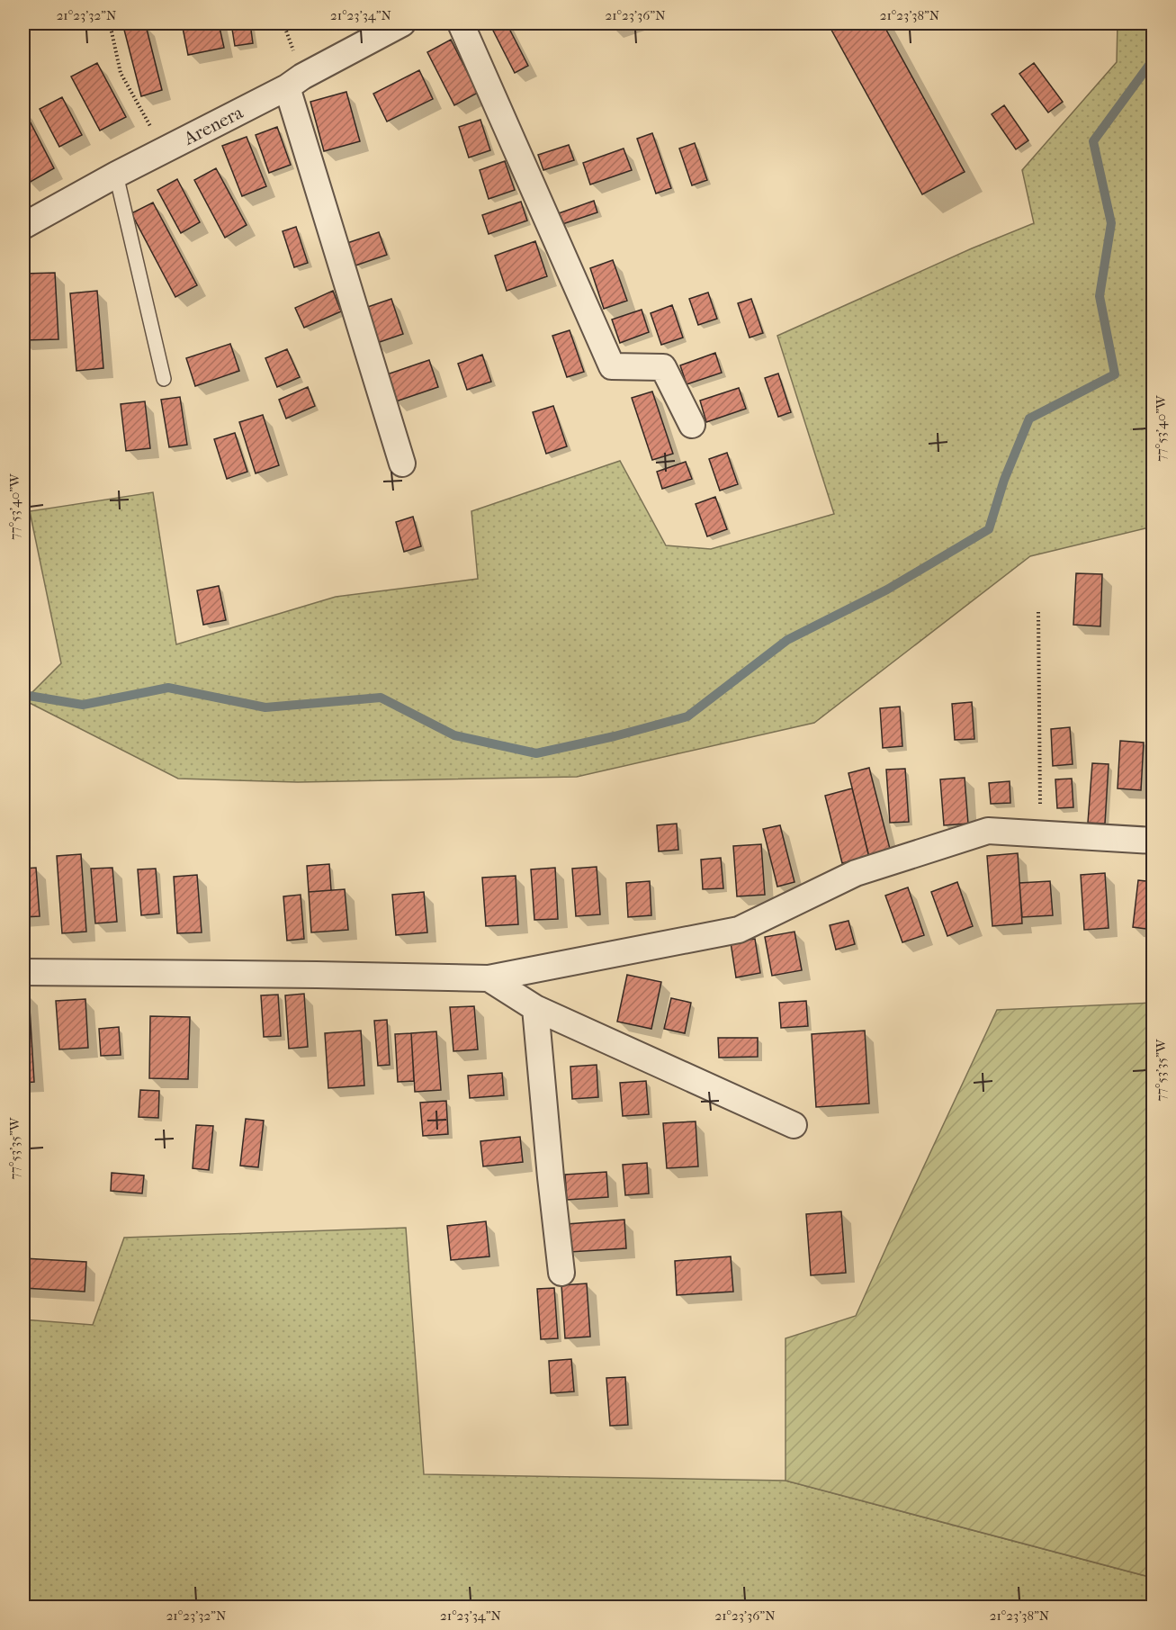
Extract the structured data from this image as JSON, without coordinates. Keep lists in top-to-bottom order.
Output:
{
  "streets": {
    "street": ["Arenera"]
  },
  "coordinates": [
    "21°23'32\"N",
    "21°23'34\"N",
    "21°23'36\"N",
    "21°23'38\"N",
    "77°53'40\"W",
    "77°53'35\"W"
  ]
}
